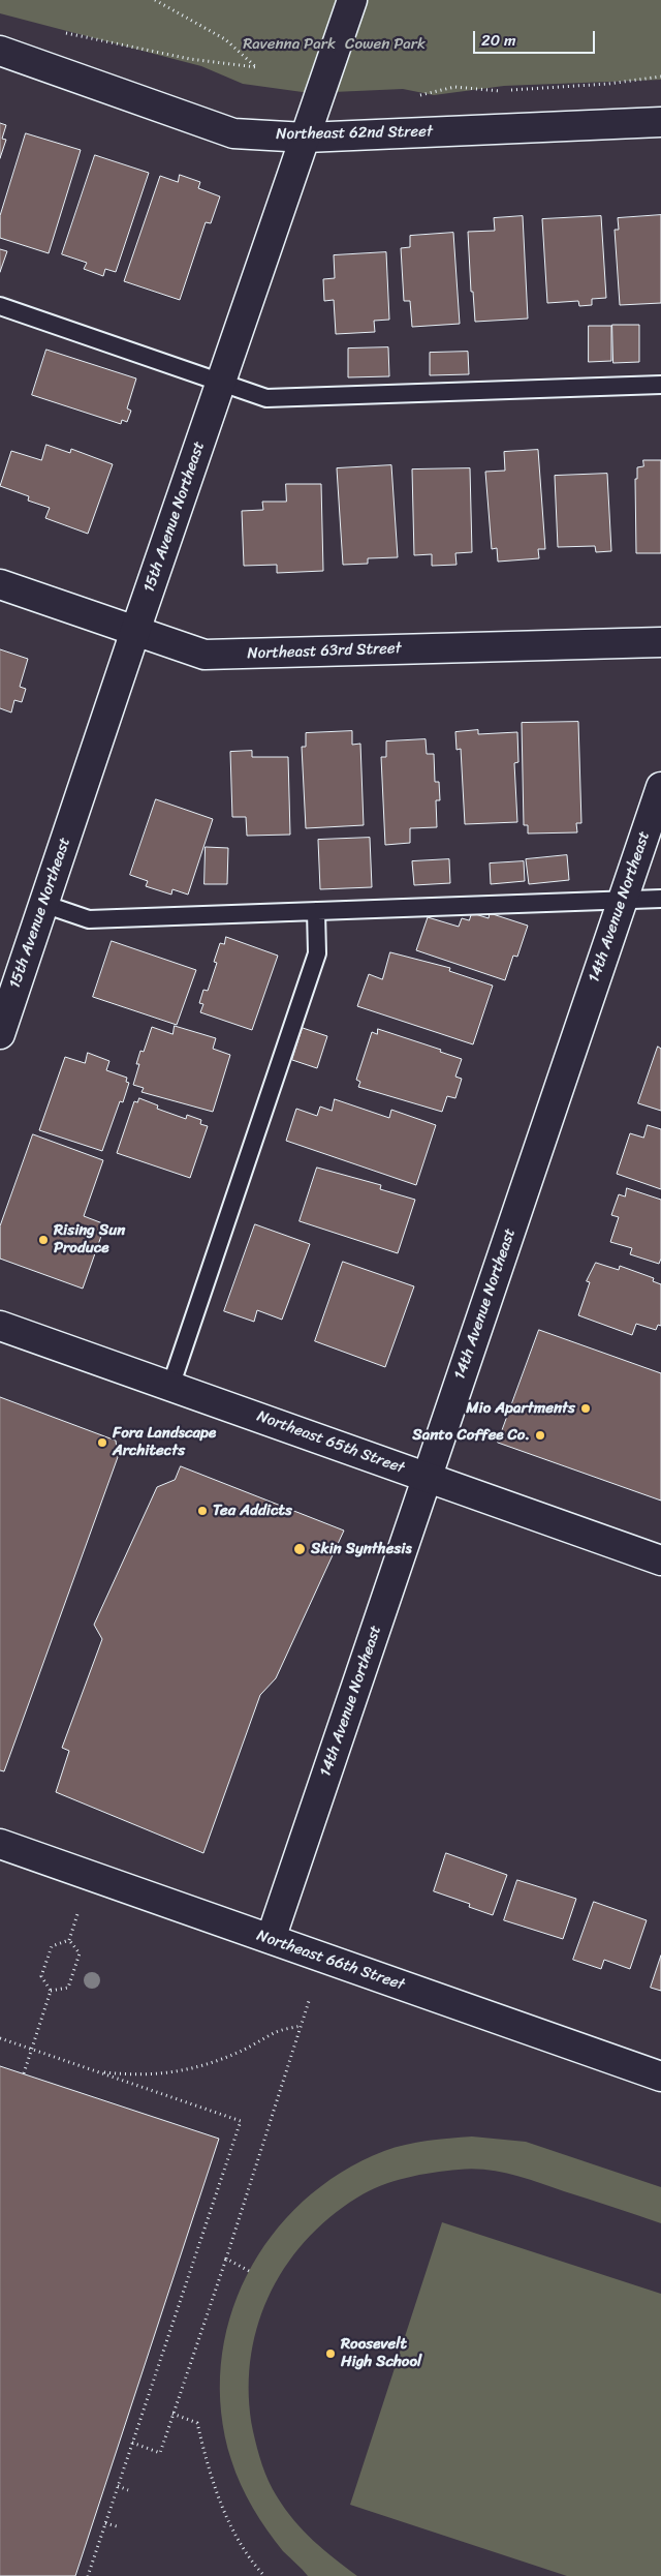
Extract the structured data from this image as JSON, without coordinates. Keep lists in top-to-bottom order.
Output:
{
  "streets": {
    "street": [
      "Northeast 62nd Street",
      "15th Avenue Northeast",
      "Northeast 63rd Street",
      "14th Avenue Northeast",
      "Northeast 65th Street",
      "Northeast 66th Street"
    ]
  },
  "crossings": [
    ["Northeast 62nd Street", "15th Avenue Northeast"],
    ["15th Avenue Northeast", "Northeast 63rd Street"],
    ["14th Avenue Northeast", "Northeast 65th Street"],
    ["14th Avenue Northeast", "Northeast 66th Street"]
  ],
  "parks": ["Ravenna Park", "Cowen Park"],
  "places": [
    "Rising Sun Produce",
    "Mio Apartments",
    "Santo Coffee Co.",
    "Fora Landscape Architects",
    "Tea Addicts",
    "Skin Synthesis",
    "Roosevelt High School"
  ],
  "scale_bar": "20 m"
}
